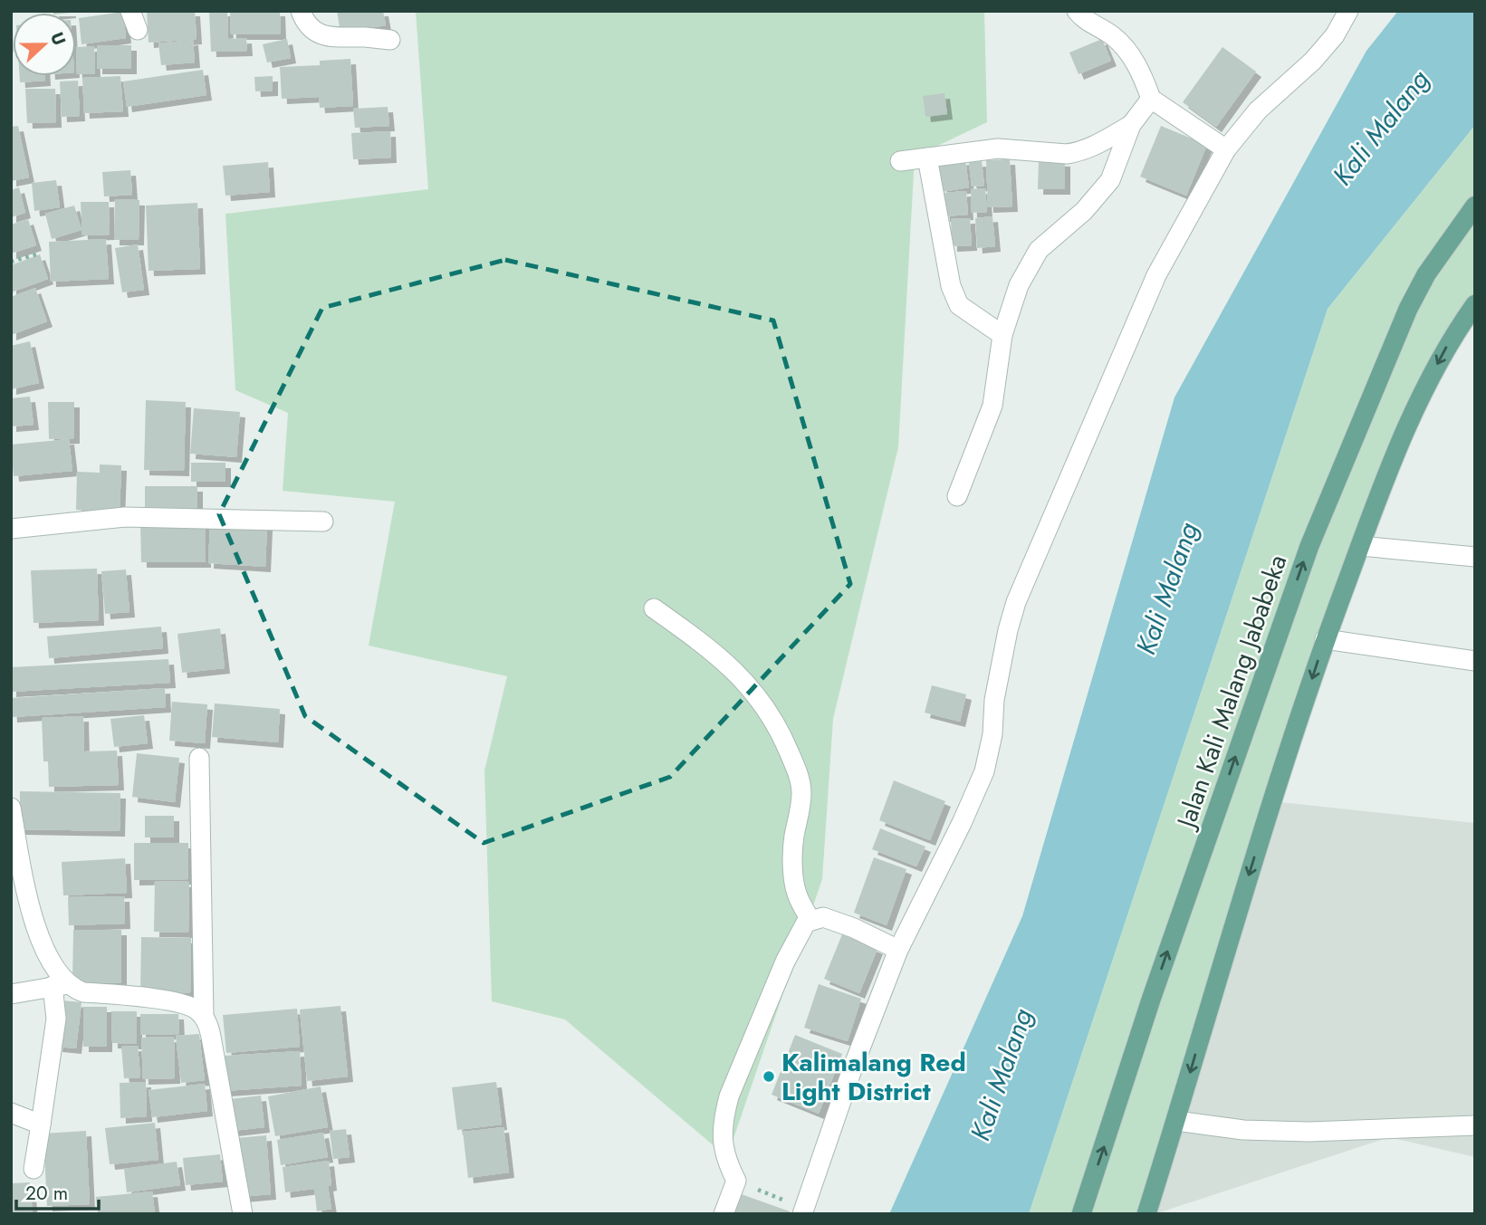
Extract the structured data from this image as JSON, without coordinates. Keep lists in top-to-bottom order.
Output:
{
  "streets": {
    "main road": ["Jalan Kali Malang Jababeka"]
  },
  "water": ["Kali Malang"],
  "places": ["Kalimalang Red Light District"],
  "scale_bar": "20 m",
  "north": "right"
}
